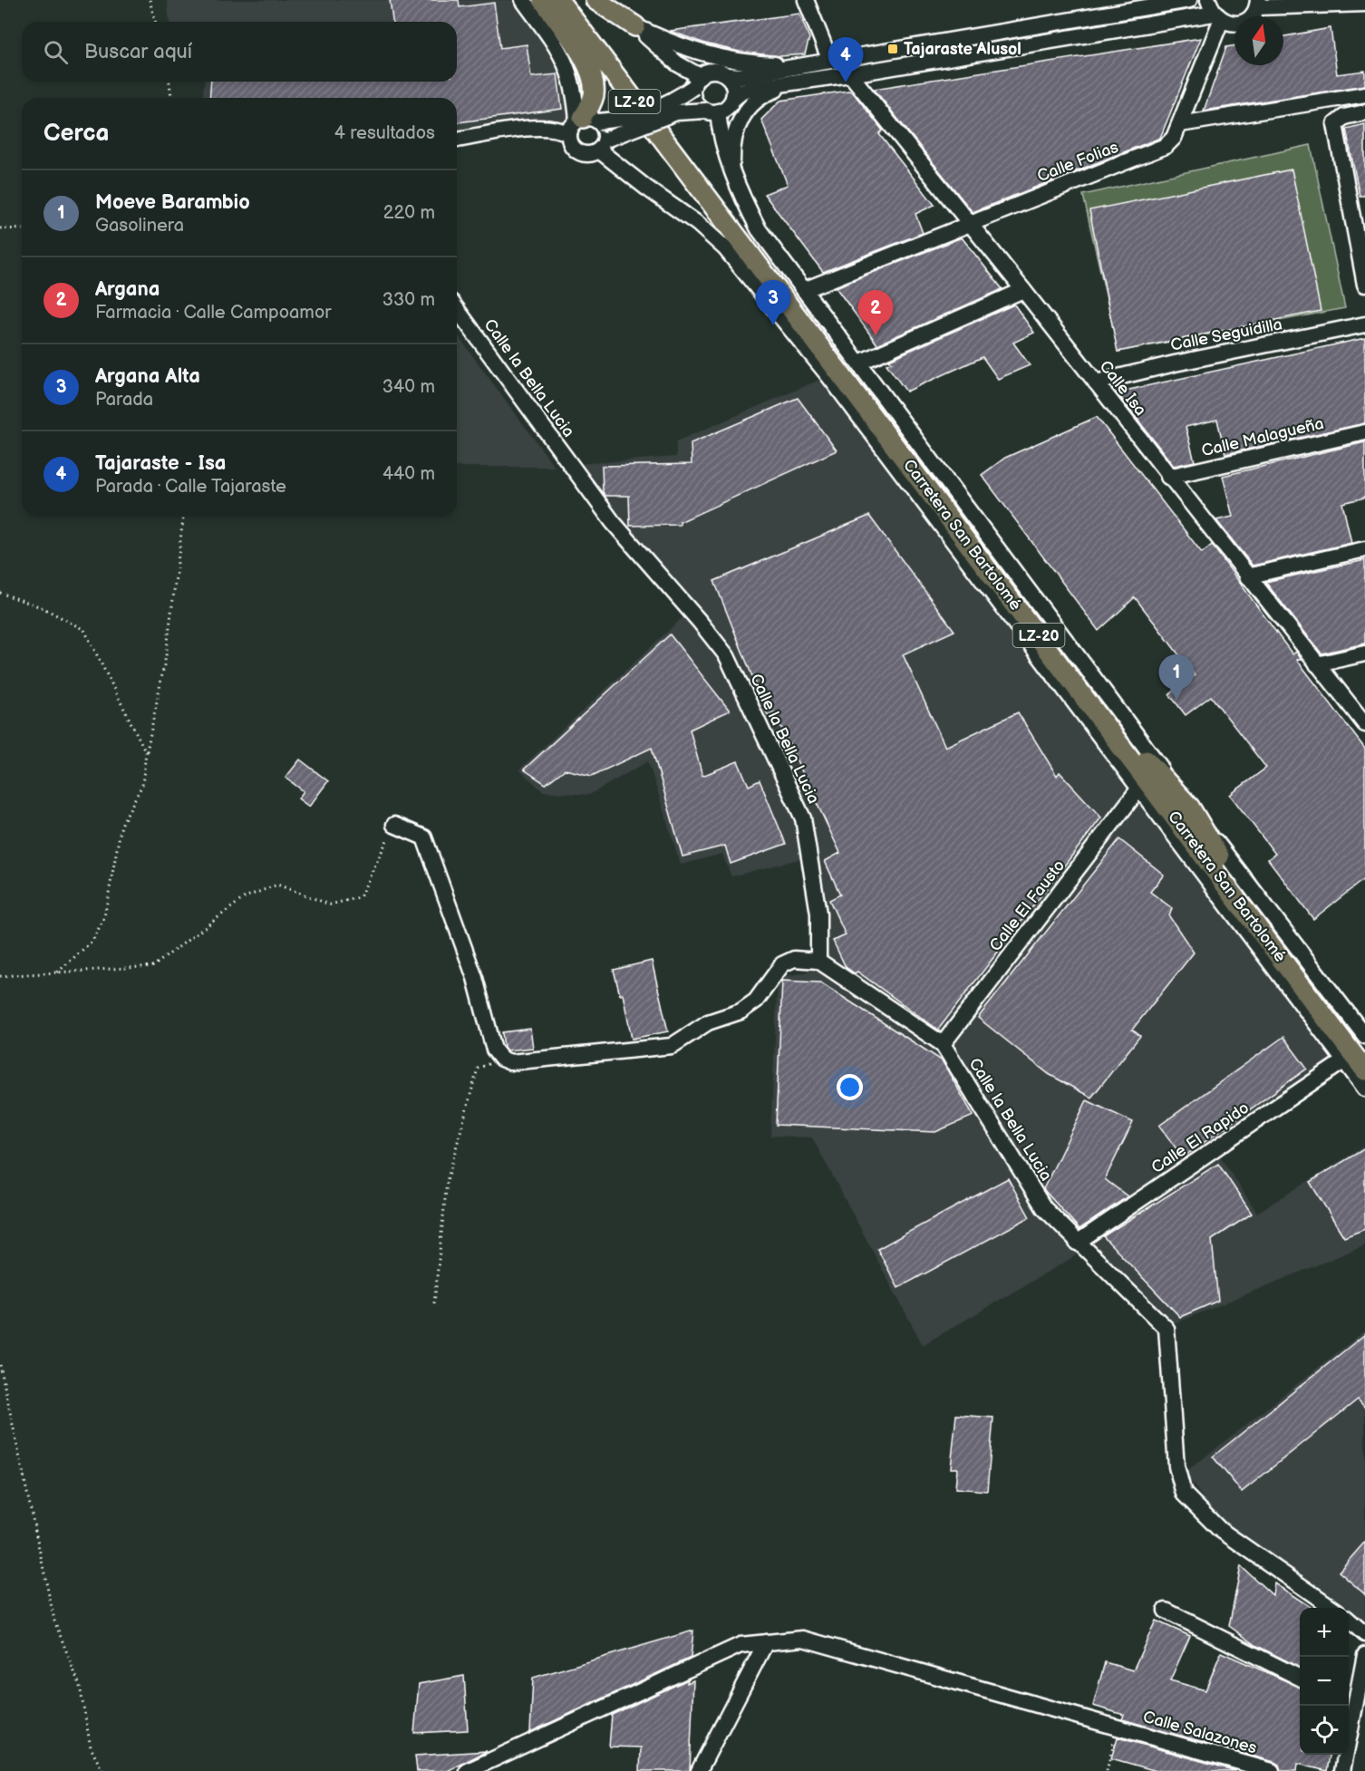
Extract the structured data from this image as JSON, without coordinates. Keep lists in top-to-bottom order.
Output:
{
  "streets": {
    "main road": ["LZ-20", "Carretera San Bartolomé"],
    "street": [
      "Calle Folias",
      "Calle Seguidilla",
      "Calle la Bella Lucia",
      "Calle Isa",
      "Calle Malagueña",
      "Calle El Fausto",
      "Calle El Rapido",
      "Calle Salazones"
    ]
  },
  "crossings": [
    ["Calle Folias", "Calle Isa"],
    ["Calle Folias", "Carretera San Bartolomé"],
    ["Calle Seguidilla", "Calle Isa"],
    ["Calle la Bella Lucia", "Calle El Fausto"],
    ["Calle la Bella Lucia", "Calle El Rapido"],
    ["Calle Isa", "Calle Malagueña"],
    ["Carretera San Bartolomé", "Calle El Fausto"],
    ["Carretera San Bartolomé", "Calle El Rapido"]
  ],
  "places": {
    "transit": ["Tajaraste Alusol"]
  },
  "north": "top",
  "page": {
    "search": "Buscar aquí",
    "pins": [
      "4",
      "3",
      "2",
      "1"
    ],
    "heading": ["Cerca", "4 resultados"],
    "list": [
      {
        "mark": "1",
        "name": "Moeve Barambio",
        "note": "Gasolinera",
        "value": "220 m"
      },
      {
        "mark": "2",
        "name": "Argana",
        "note": "Farmacia · Calle Campoamor",
        "value": "330 m"
      },
      {
        "mark": "3",
        "name": "Argana Alta",
        "note": "Parada",
        "value": "340 m"
      },
      {
        "mark": "4",
        "name": "Tajaraste - Isa",
        "note": "Parada · Calle Tajaraste",
        "value": "440 m"
      }
    ],
    "map_buttons": ["+", "−"]
  }
}
